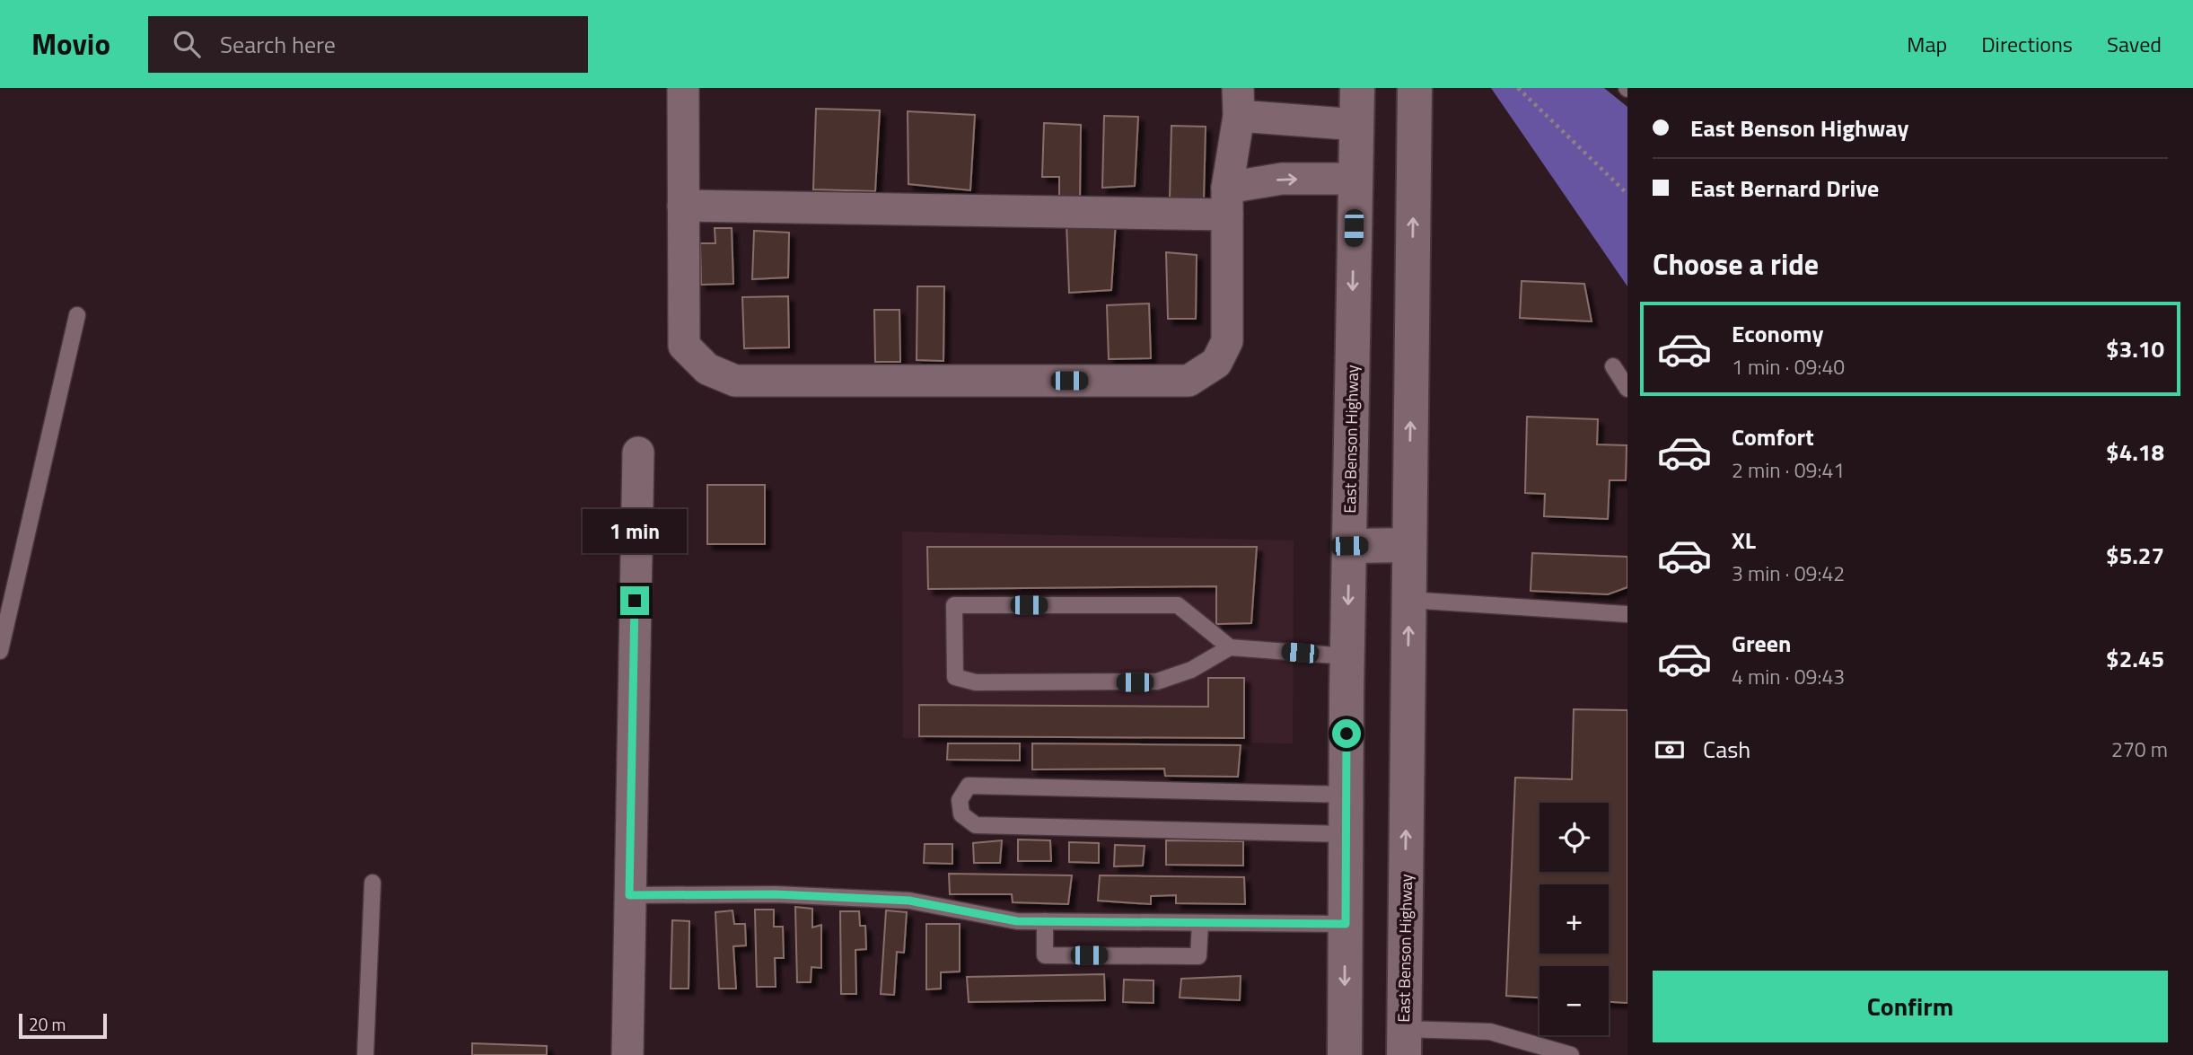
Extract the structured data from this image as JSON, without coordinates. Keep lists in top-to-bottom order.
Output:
{
  "streets": {
    "main road": ["East Benson Highway"]
  },
  "scale_bar": "20 m",
  "page": {
    "header": "Movio",
    "search": "Search here",
    "nav": ["Map", "Directions", "Saved"],
    "banner": ["East Benson Highway", "East Bernard Drive"],
    "heading": "Choose a ride",
    "list": [
      {
        "name": "Economy",
        "note": "1 min · 09:40",
        "value": "$3.10"
      },
      {
        "name": "Comfort",
        "note": "2 min · 09:41",
        "value": "$4.18"
      },
      {
        "name": "XL",
        "note": "3 min · 09:42",
        "value": "$5.27"
      },
      {
        "name": "Green",
        "note": "4 min · 09:43",
        "value": "$2.45"
      }
    ],
    "bubble": "1 min",
    "pay": ["Cash", "270 m"],
    "map_buttons": ["+", "−"],
    "buttons": "Confirm",
    "scale": "20 m"
  }
}
